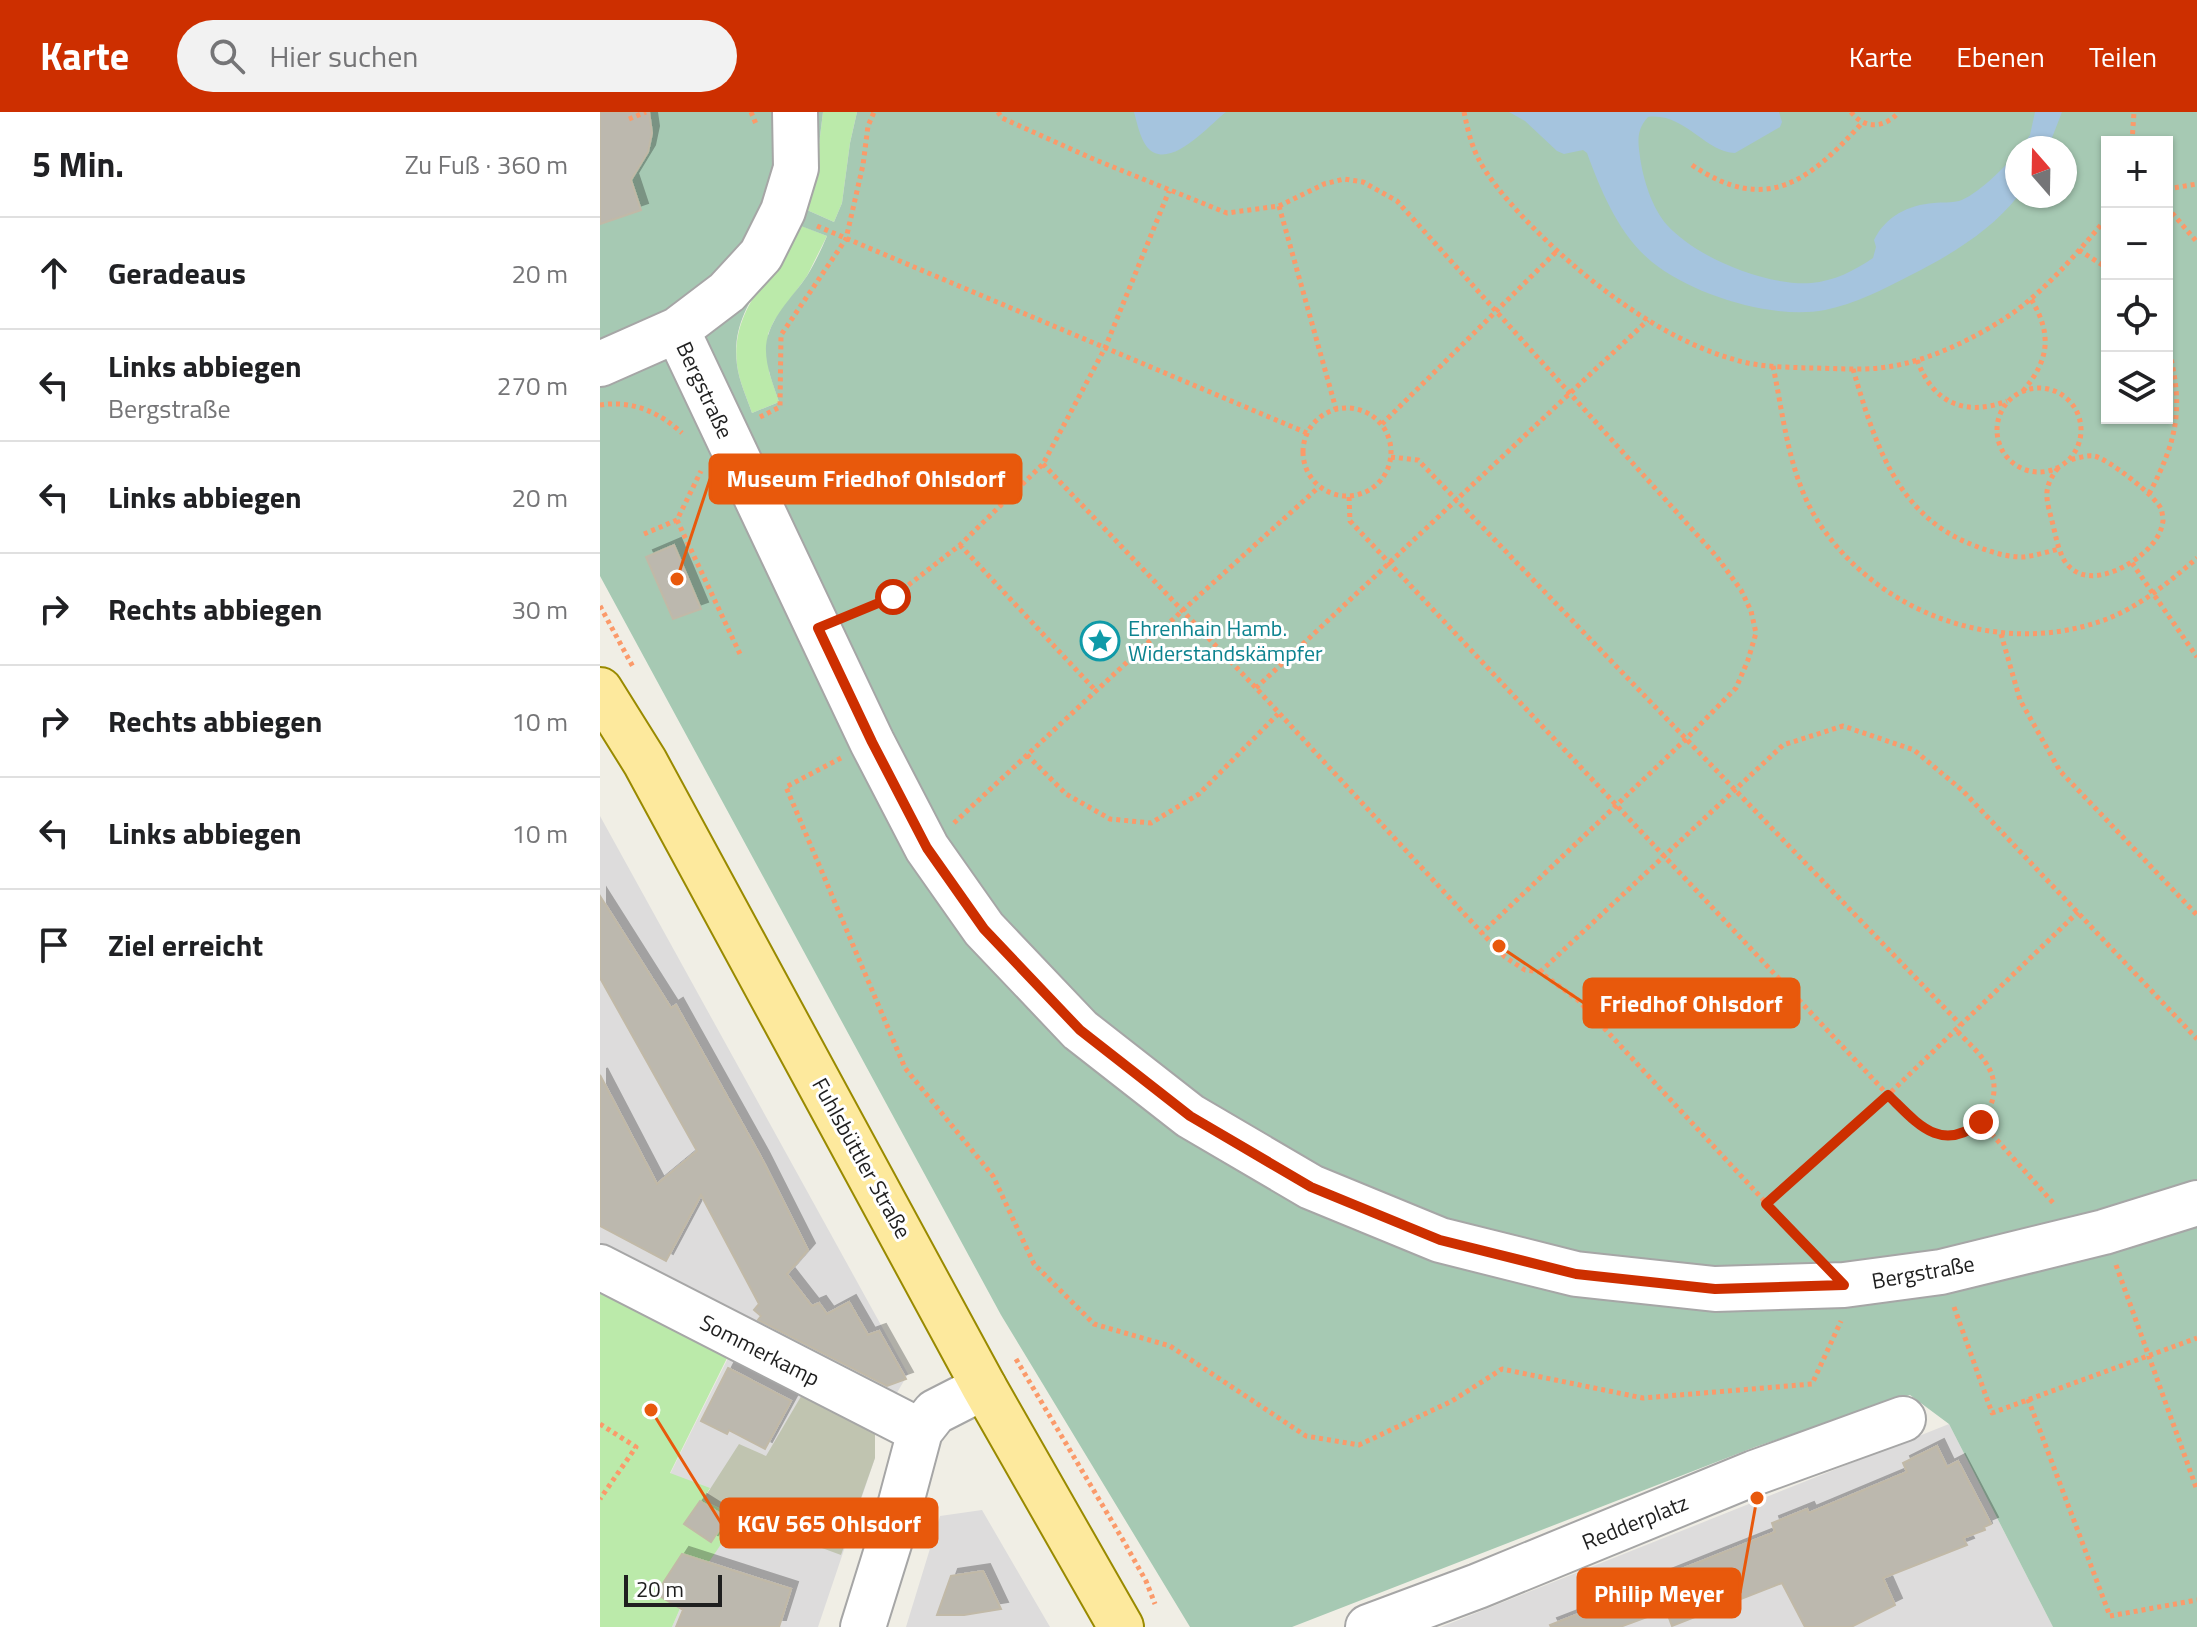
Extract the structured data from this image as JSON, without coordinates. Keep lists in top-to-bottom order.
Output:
{
  "streets": {
    "main road": ["Fuhlsbüttler Straße"],
    "street": ["Bergstraße", "Sommerkamp", "Redderplatz"]
  },
  "places": {
    "other": [
      "Museum Friedhof Ohlsdorf",
      "Friedhof Ohlsdorf",
      "KGV 565 Ohlsdorf",
      "Philip Meyer"
    ],
    "place": ["Ehrenhain Hamb. Widerstandskämpfer"]
  },
  "scale_bar": "20 m",
  "north": "top",
  "page": {
    "header": "Karte",
    "search": "Hier suchen",
    "nav": ["Karte", "Ebenen", "Teilen"],
    "heading": ["5 Min.", "Zu Fuß · 360 m"],
    "map_buttons": ["+", "−"],
    "list": [
      ["Geradeaus", "20 m"],
      ["Links abbiegen", "Bergstraße", "270 m"],
      ["Links abbiegen", "20 m"],
      ["Rechts abbiegen", "30 m"],
      ["Rechts abbiegen", "10 m"],
      ["Links abbiegen", "10 m"],
      "Ziel erreicht"
    ],
    "scale": "20 m"
  }
}
